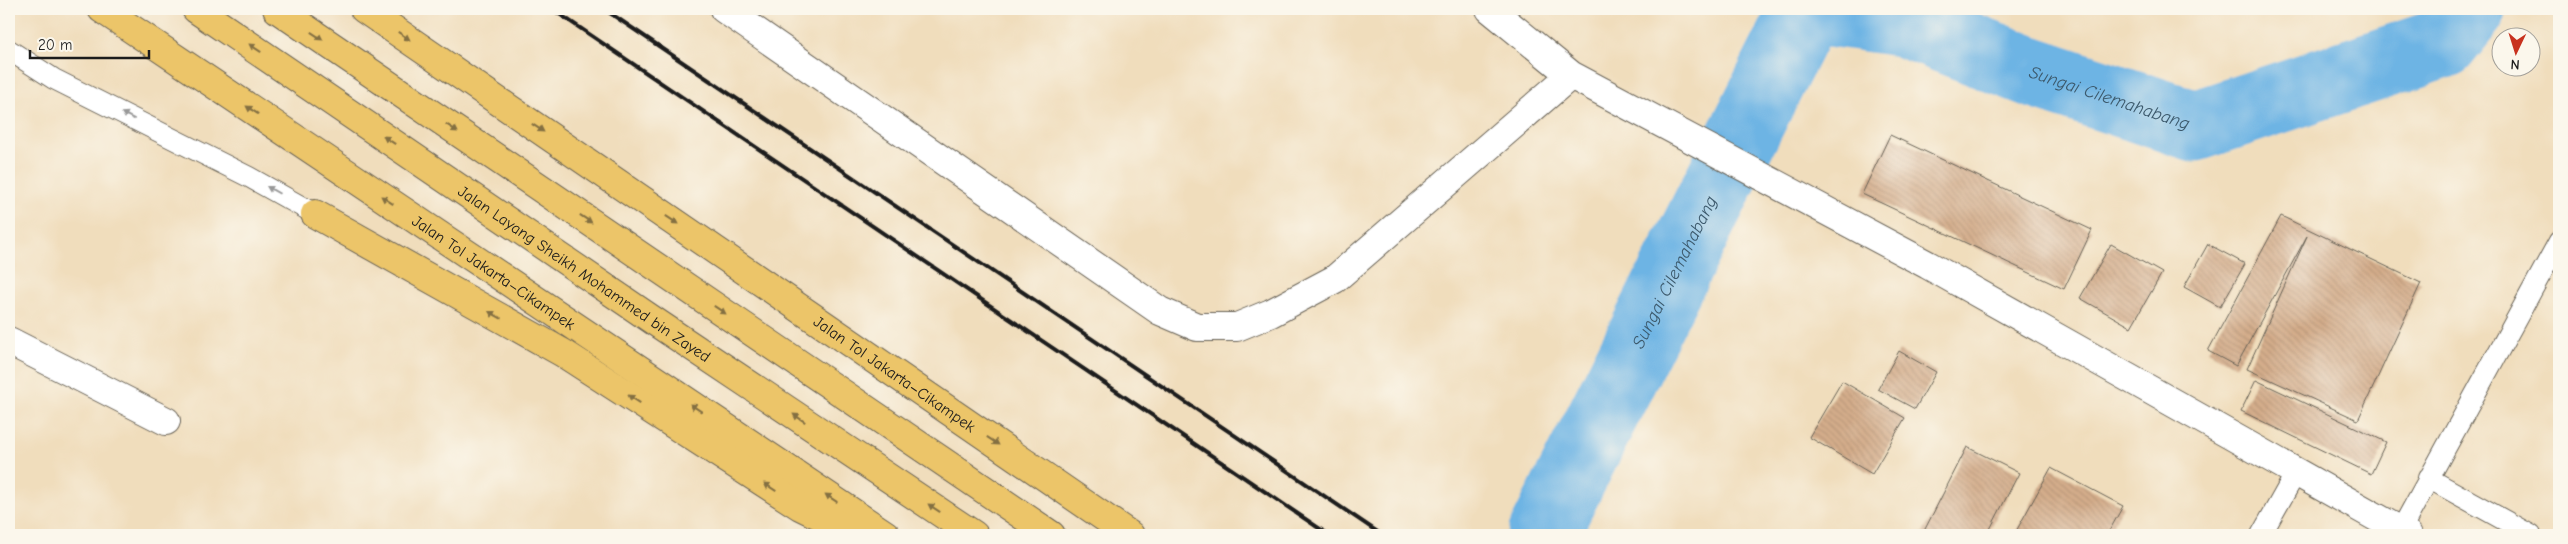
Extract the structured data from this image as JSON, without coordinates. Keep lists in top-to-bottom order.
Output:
{
  "streets": {
    "highway": ["Jalan Tol Jakarta–Cikampek", "Jalan Layang Sheikh Mohammed bin Zayed"]
  },
  "water": ["Sungai Cilemahabang"],
  "scale_bar": "20 m",
  "north": "bottom"
}
